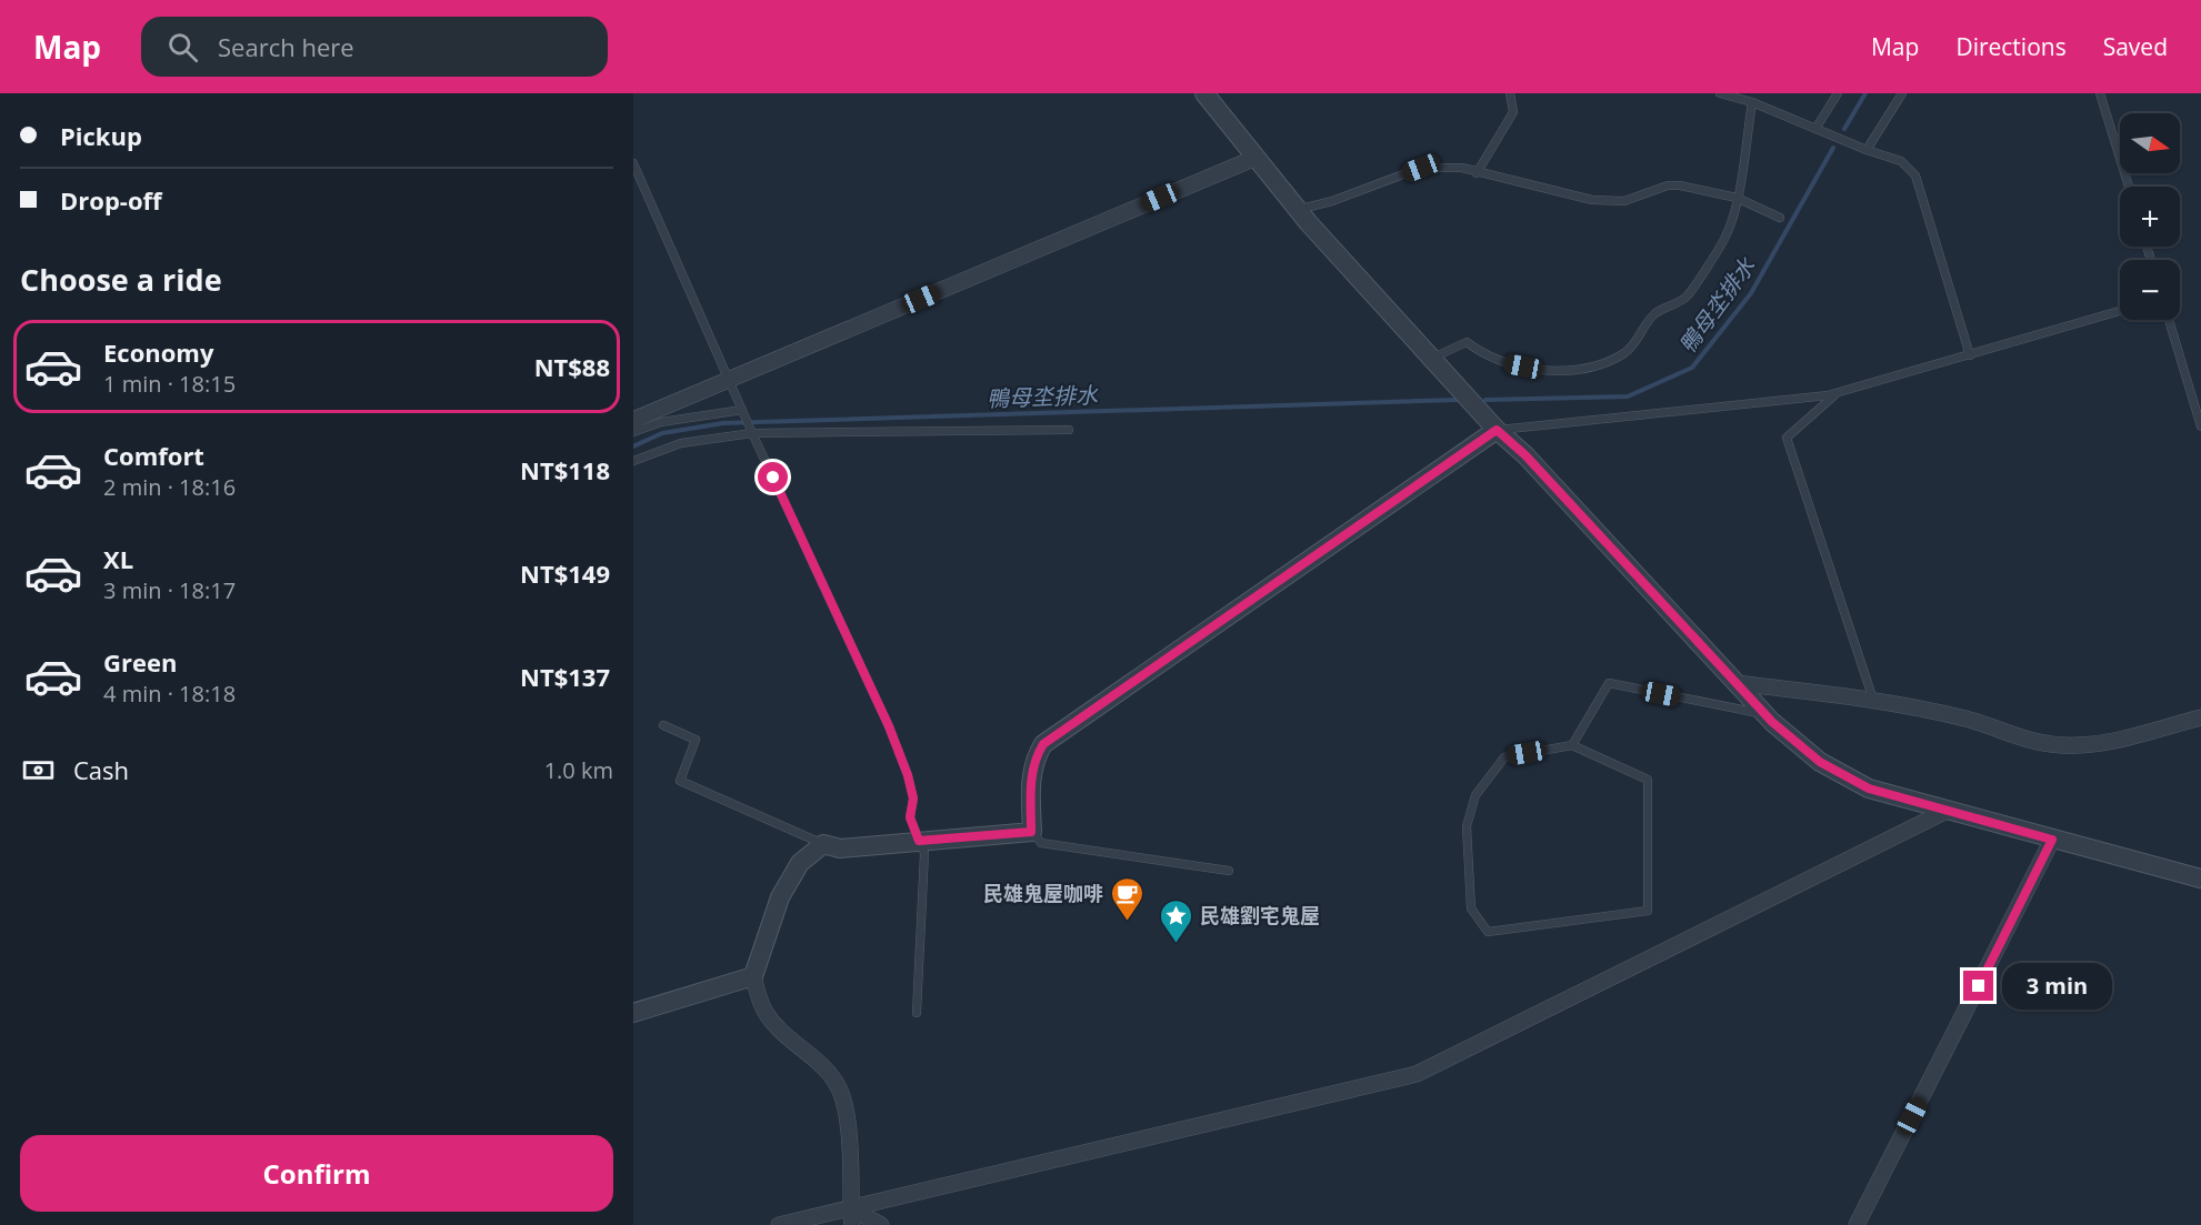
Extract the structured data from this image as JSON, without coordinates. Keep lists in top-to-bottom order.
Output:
{
  "water": ["鴨母坔排水"],
  "places": {
    "cafe": ["民雄鬼屋咖啡"],
    "place": ["民雄劉宅鬼屋"]
  },
  "north": "right",
  "page": {
    "header": "Map",
    "search": "Search here",
    "nav": ["Map", "Directions", "Saved"],
    "banner": ["Pickup", "Drop-off"],
    "map_buttons": ["+", "−"],
    "heading": "Choose a ride",
    "list": [
      {
        "name": "Economy",
        "note": "1 min · 18:15",
        "value": "NT$88"
      },
      {
        "name": "Comfort",
        "note": "2 min · 18:16",
        "value": "NT$118"
      },
      {
        "name": "XL",
        "note": "3 min · 18:17",
        "value": "NT$149"
      },
      {
        "name": "Green",
        "note": "4 min · 18:18",
        "value": "NT$137"
      }
    ],
    "pay": ["Cash", "1.0 km"],
    "bubble": "3 min",
    "buttons": "Confirm"
  }
}
